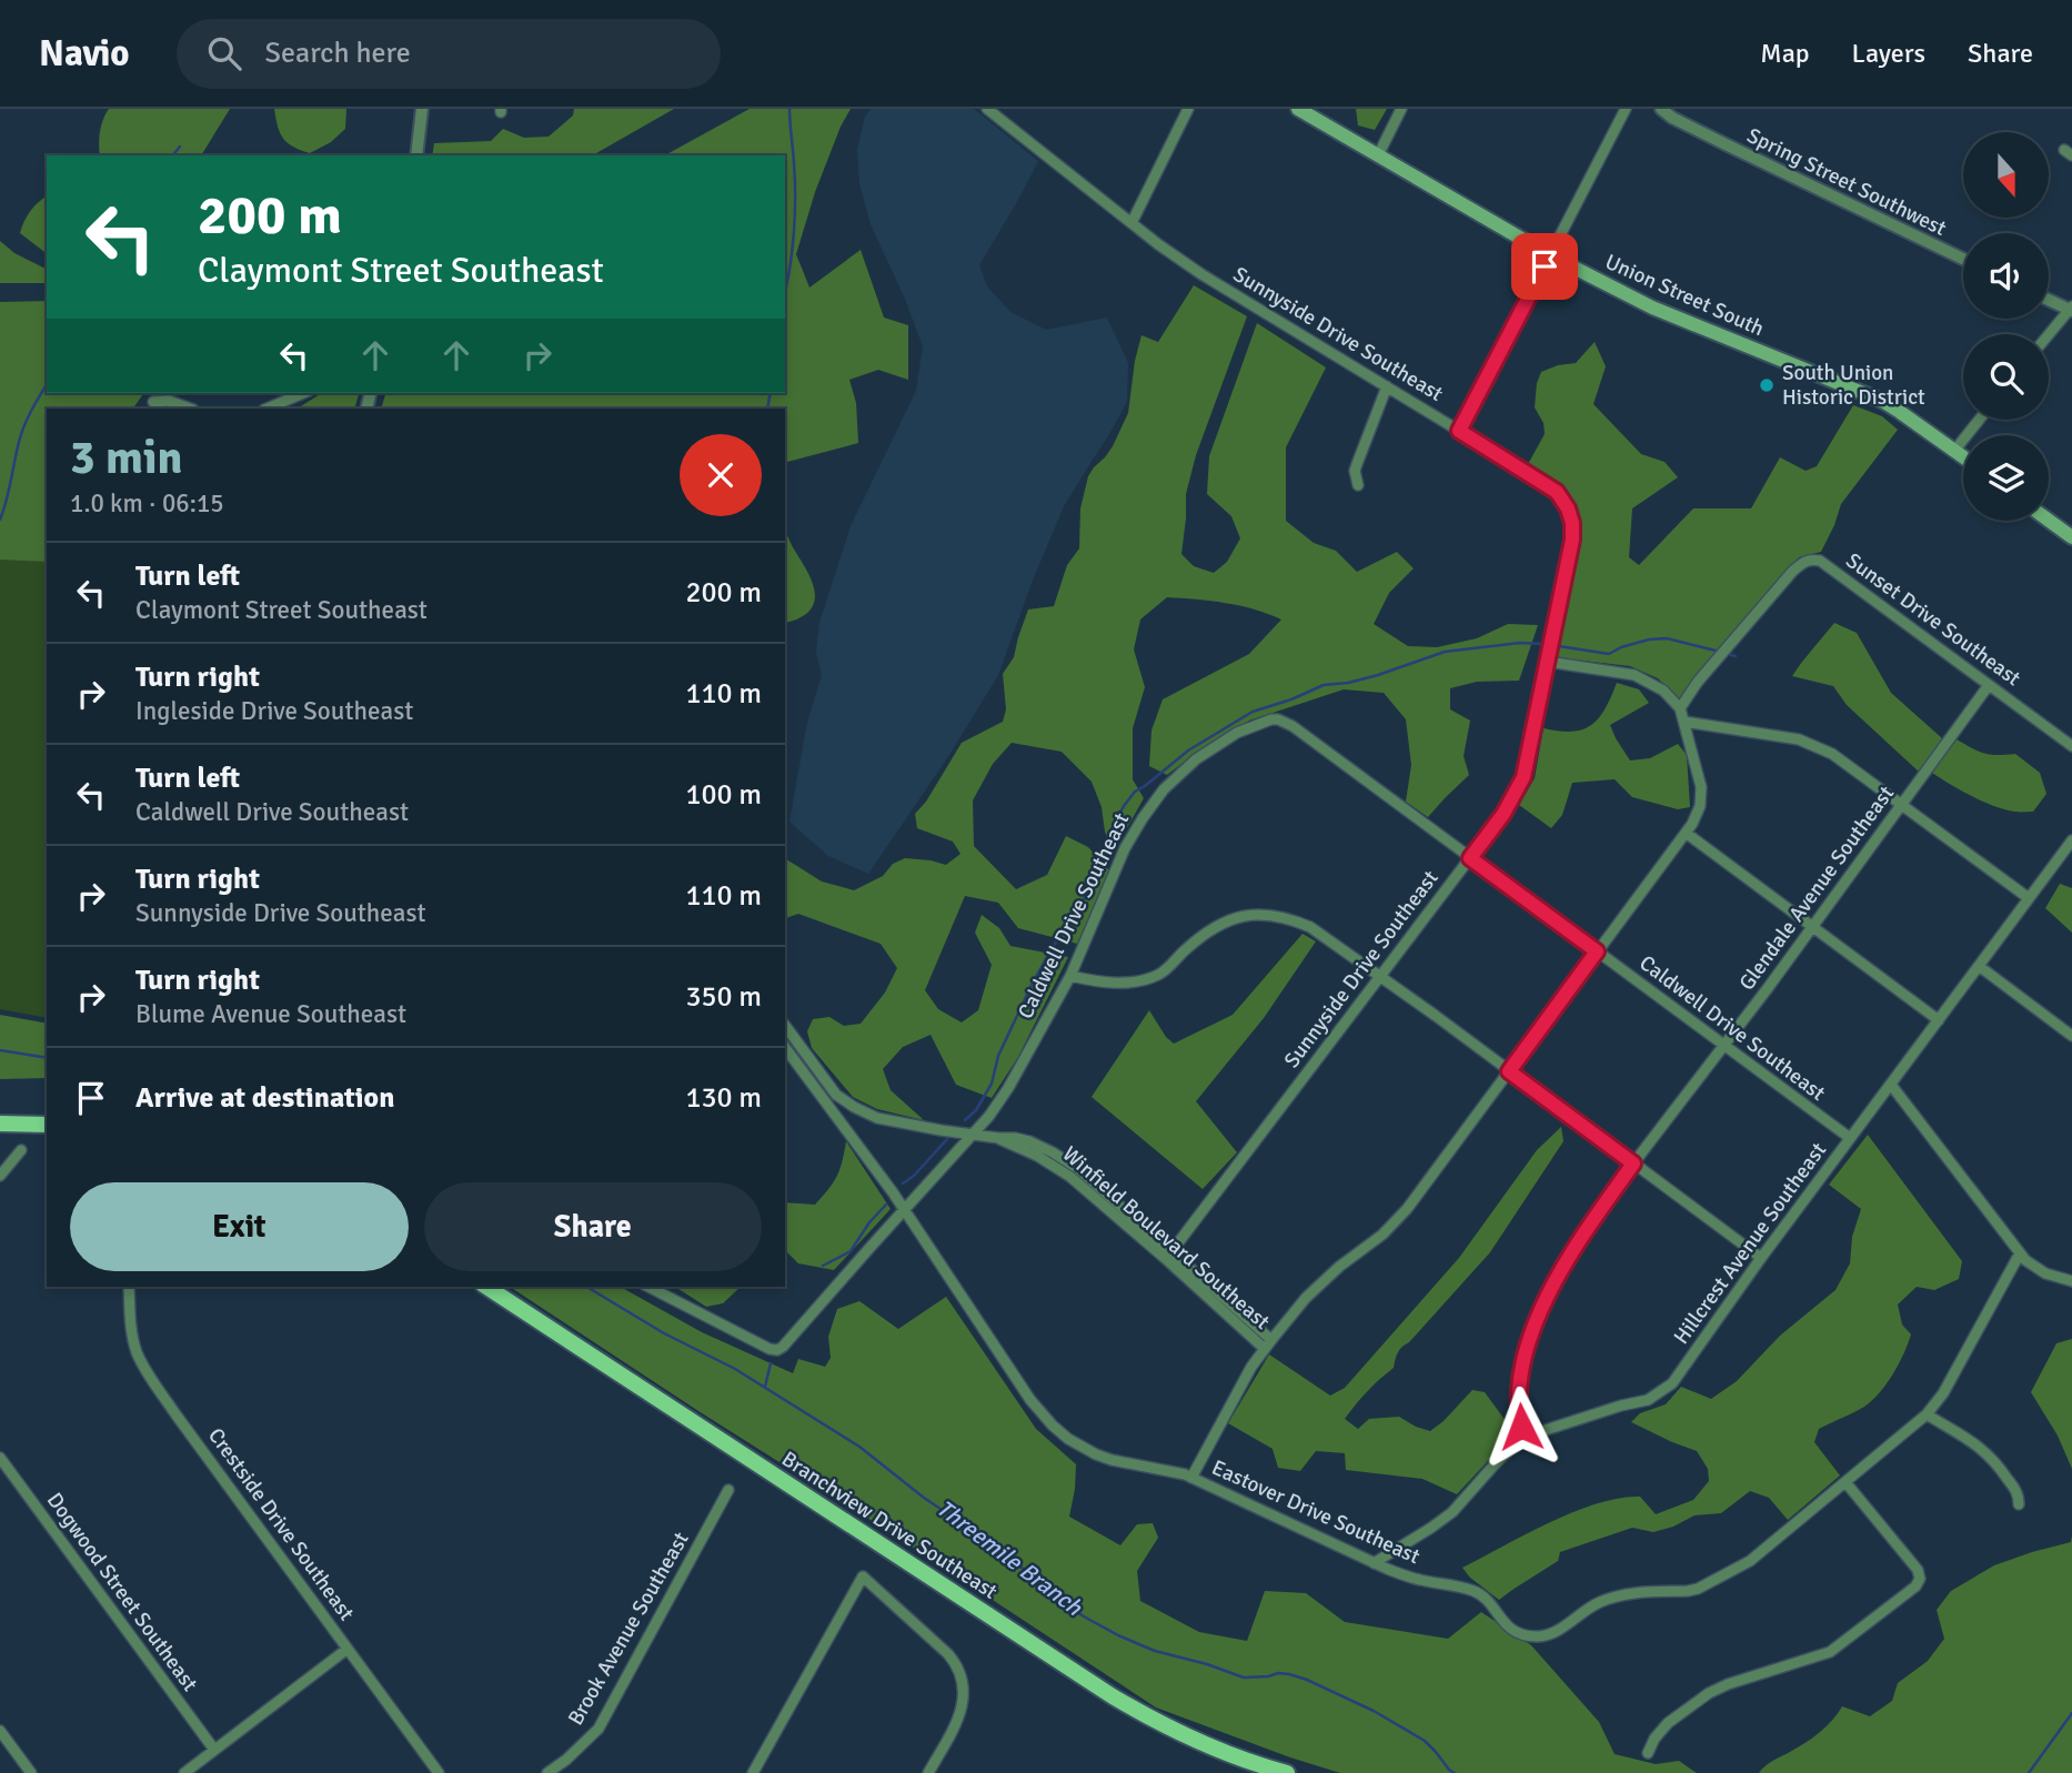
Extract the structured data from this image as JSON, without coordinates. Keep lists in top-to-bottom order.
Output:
{
  "streets": {
    "main road": ["Union Street South", "Branchview Drive Southeast"],
    "street": [
      "Spring Street Southwest",
      "Sunnyside Drive Southeast",
      "Sunset Drive Southeast",
      "Glendale Avenue Southeast",
      "Caldwell Drive Southeast",
      "Winfield Boulevard Southeast",
      "Hillcrest Avenue Southeast",
      "Eastover Drive Southeast",
      "Crestside Drive Southeast",
      "Dogwood Street Southeast",
      "Brook Avenue Southeast"
    ]
  },
  "crossings": [
    ["Sunnyside Drive Southeast", "Caldwell Drive Southeast"],
    ["Sunnyside Drive Southeast", "Winfield Boulevard Southeast"],
    ["Sunset Drive Southeast", "Glendale Avenue Southeast"],
    ["Glendale Avenue Southeast", "Caldwell Drive Southeast"],
    ["Glendale Avenue Southeast", "Hillcrest Avenue Southeast"],
    ["Caldwell Drive Southeast", "Winfield Boulevard Southeast"],
    ["Caldwell Drive Southeast", "Hillcrest Avenue Southeast"],
    ["Caldwell Drive Southeast", "Eastover Drive Southeast"],
    ["Hillcrest Avenue Southeast", "Eastover Drive Southeast"]
  ],
  "water": ["Threemile Branch"],
  "places": ["South Union Historic District"],
  "north": "bottom",
  "page": {
    "header": "Navio",
    "search": "Search here",
    "nav": ["Map", "Layers", "Share"],
    "turn": ["200 m", "Claymont Street Southeast"],
    "heading": ["3 min", "1.0 km · 06:15"],
    "list": [
      {
        "name": "Turn left",
        "note": "Claymont Street Southeast",
        "value": "200 m"
      },
      {
        "name": "Turn right",
        "note": "Ingleside Drive Southeast",
        "value": "110 m"
      },
      {
        "name": "Turn left",
        "note": "Caldwell Drive Southeast",
        "value": "100 m"
      },
      {
        "name": "Turn right",
        "note": "Sunnyside Drive Southeast",
        "value": "110 m"
      },
      {
        "name": "Turn right",
        "note": "Blume Avenue Southeast",
        "value": "350 m"
      },
      {
        "name": "Arrive at destination",
        "value": "130 m"
      }
    ],
    "buttons": ["Exit", "Share"]
  }
}
